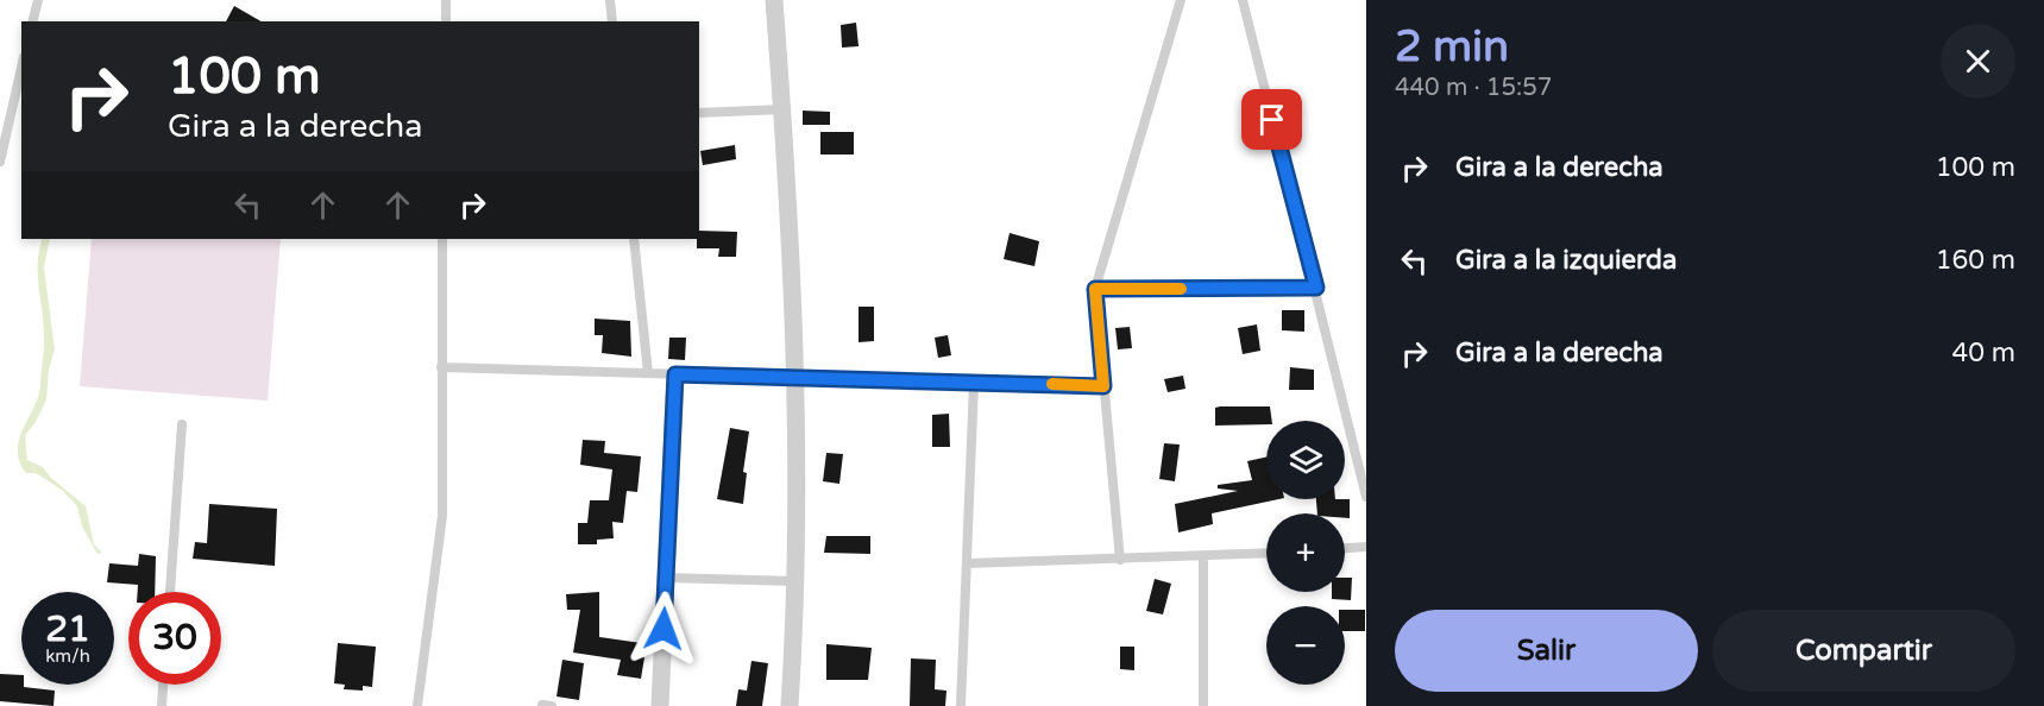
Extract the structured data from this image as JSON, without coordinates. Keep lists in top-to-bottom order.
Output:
{
  "page": {
    "heading": ["2 min", "440 m · 15:57"],
    "turn": ["100 m", "Gira a la derecha"],
    "list": [
      {
        "name": "Gira a la derecha",
        "value": "100 m"
      },
      {
        "name": "Gira a la izquierda",
        "value": "160 m"
      },
      {
        "name": "Gira a la derecha",
        "value": "40 m"
      }
    ],
    "map_buttons": ["+", "−"],
    "speed": "21 km/h",
    "limit": "30",
    "buttons": ["Salir", "Compartir"]
  }
}
